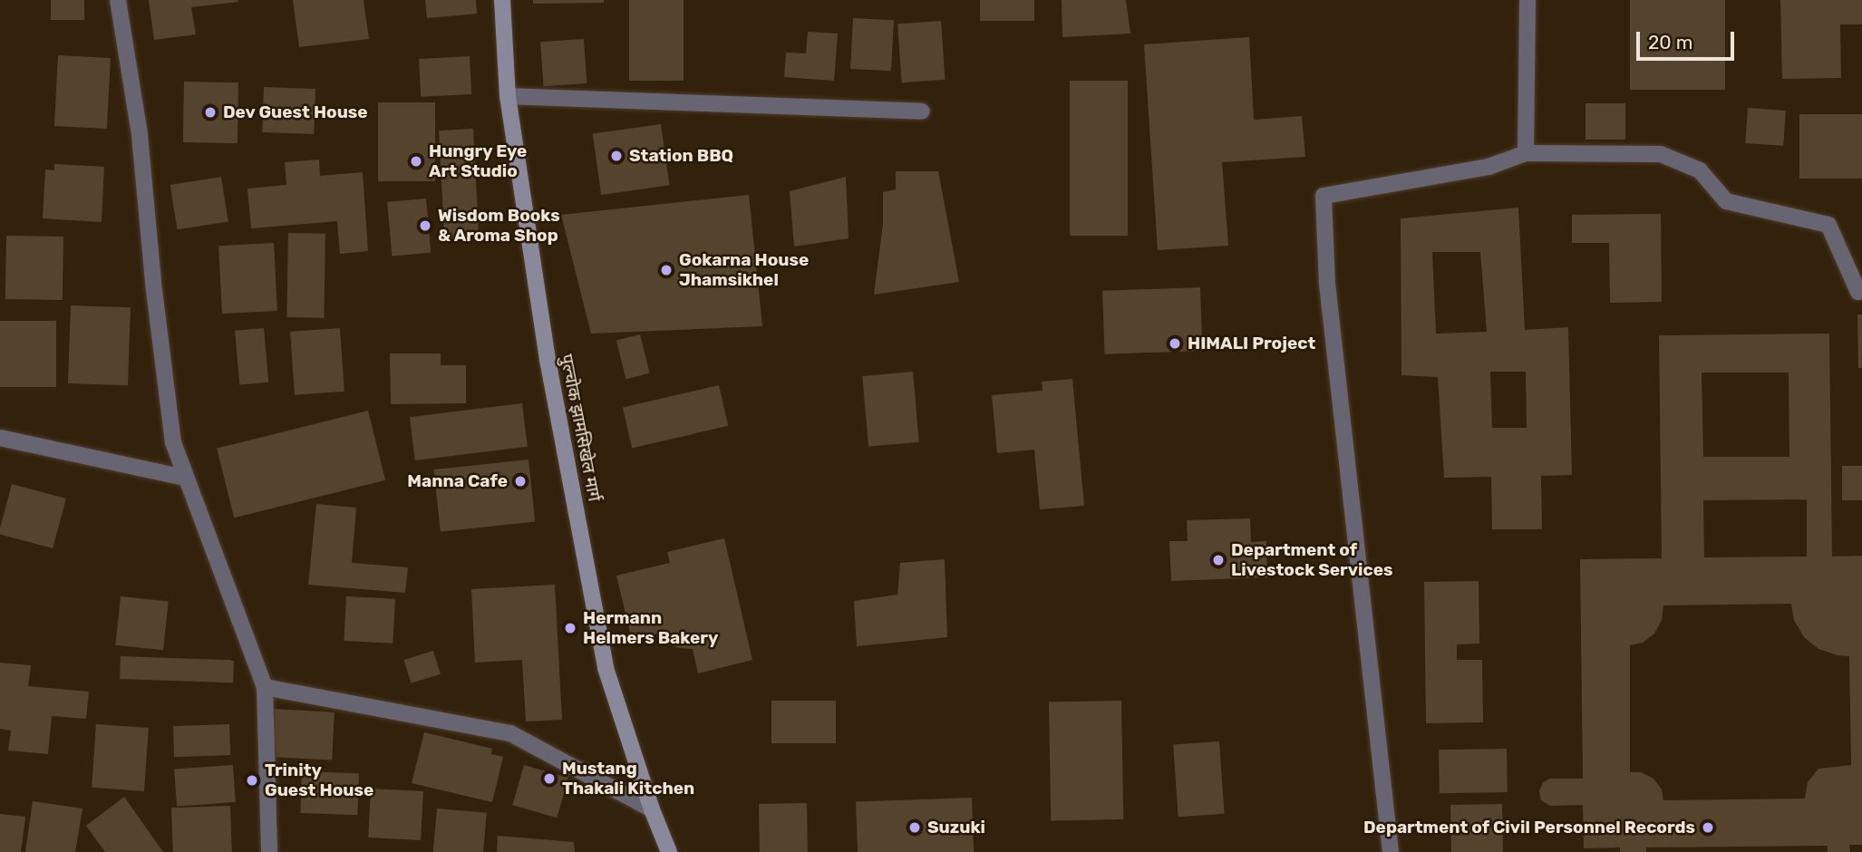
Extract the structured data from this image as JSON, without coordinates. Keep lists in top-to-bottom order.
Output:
{
  "streets": {
    "main road": ["पुल्चोक झामसिखेल मार्ग"]
  },
  "places": [
    "Dev Guest House",
    "Station BBQ",
    "Hungry Eye Art Studio",
    "Wisdom Books & Aroma Shop",
    "Gokarna House Jhamsikhel",
    "HIMALI Project",
    "Manna Cafe",
    "Department of Livestock Services",
    "Hermann Helmers Bakery",
    "Mustang Thakali Kitchen",
    "Trinity Guest House",
    "Suzuki",
    "Department of Civil Personnel Records"
  ],
  "scale_bar": "20 m"
}
